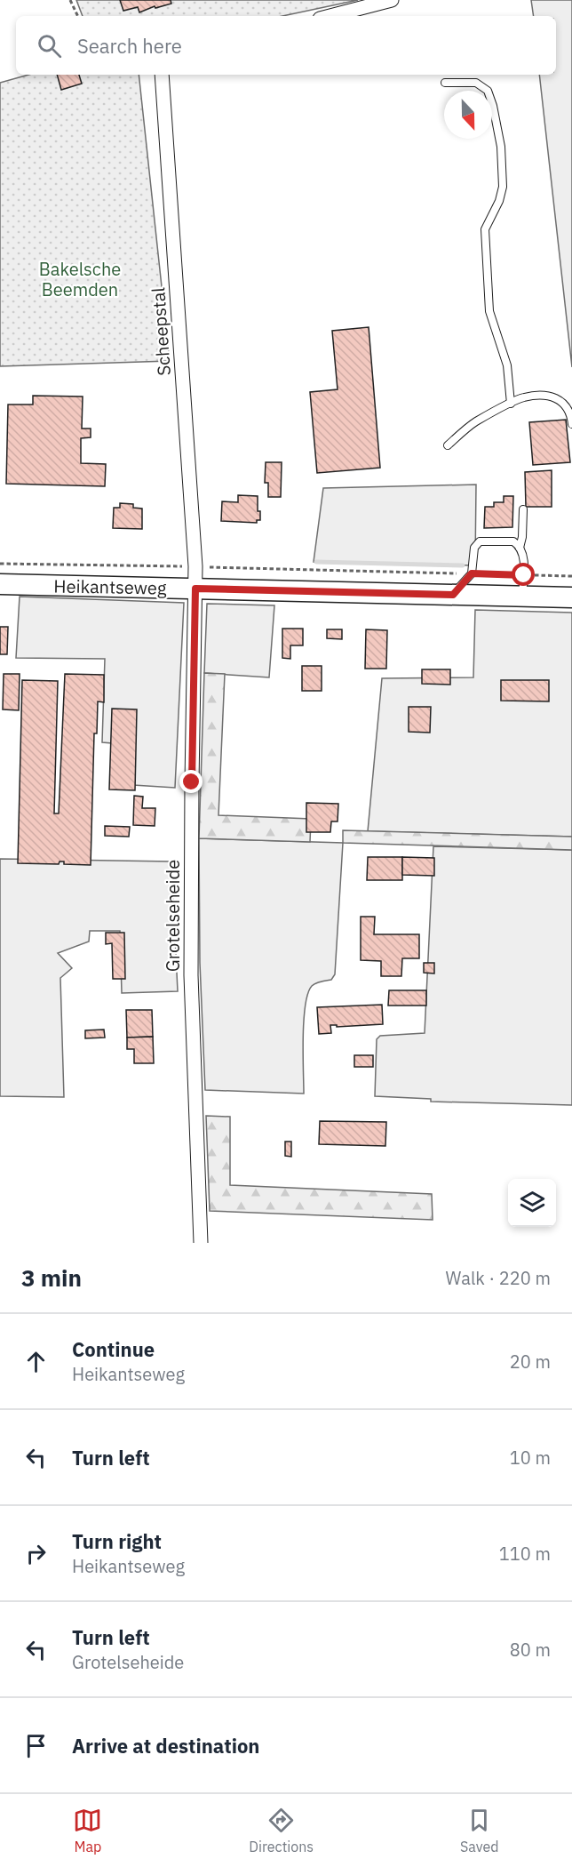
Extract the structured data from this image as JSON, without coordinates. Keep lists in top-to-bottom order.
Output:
{
  "streets": {
    "street": ["Scheepstal", "Heikantseweg", "Grotelseheide"]
  },
  "crossings": [
    ["Scheepstal", "Heikantseweg"],
    ["Scheepstal", "Grotelseheide"],
    ["Heikantseweg", "Grotelseheide"]
  ],
  "parks": ["Bakelsche Beemden"],
  "north": "bottom",
  "page": {
    "search": "Search here",
    "heading": ["3 min", "Walk · 220 m"],
    "list": [
      ["Continue", "Heikantseweg", "20 m"],
      ["Turn left", "10 m"],
      ["Turn right", "Heikantseweg", "110 m"],
      ["Turn left", "Grotelseheide", "80 m"],
      "Arrive at destination"
    ],
    "nav": ["Map", "Directions", "Saved"]
  }
}
